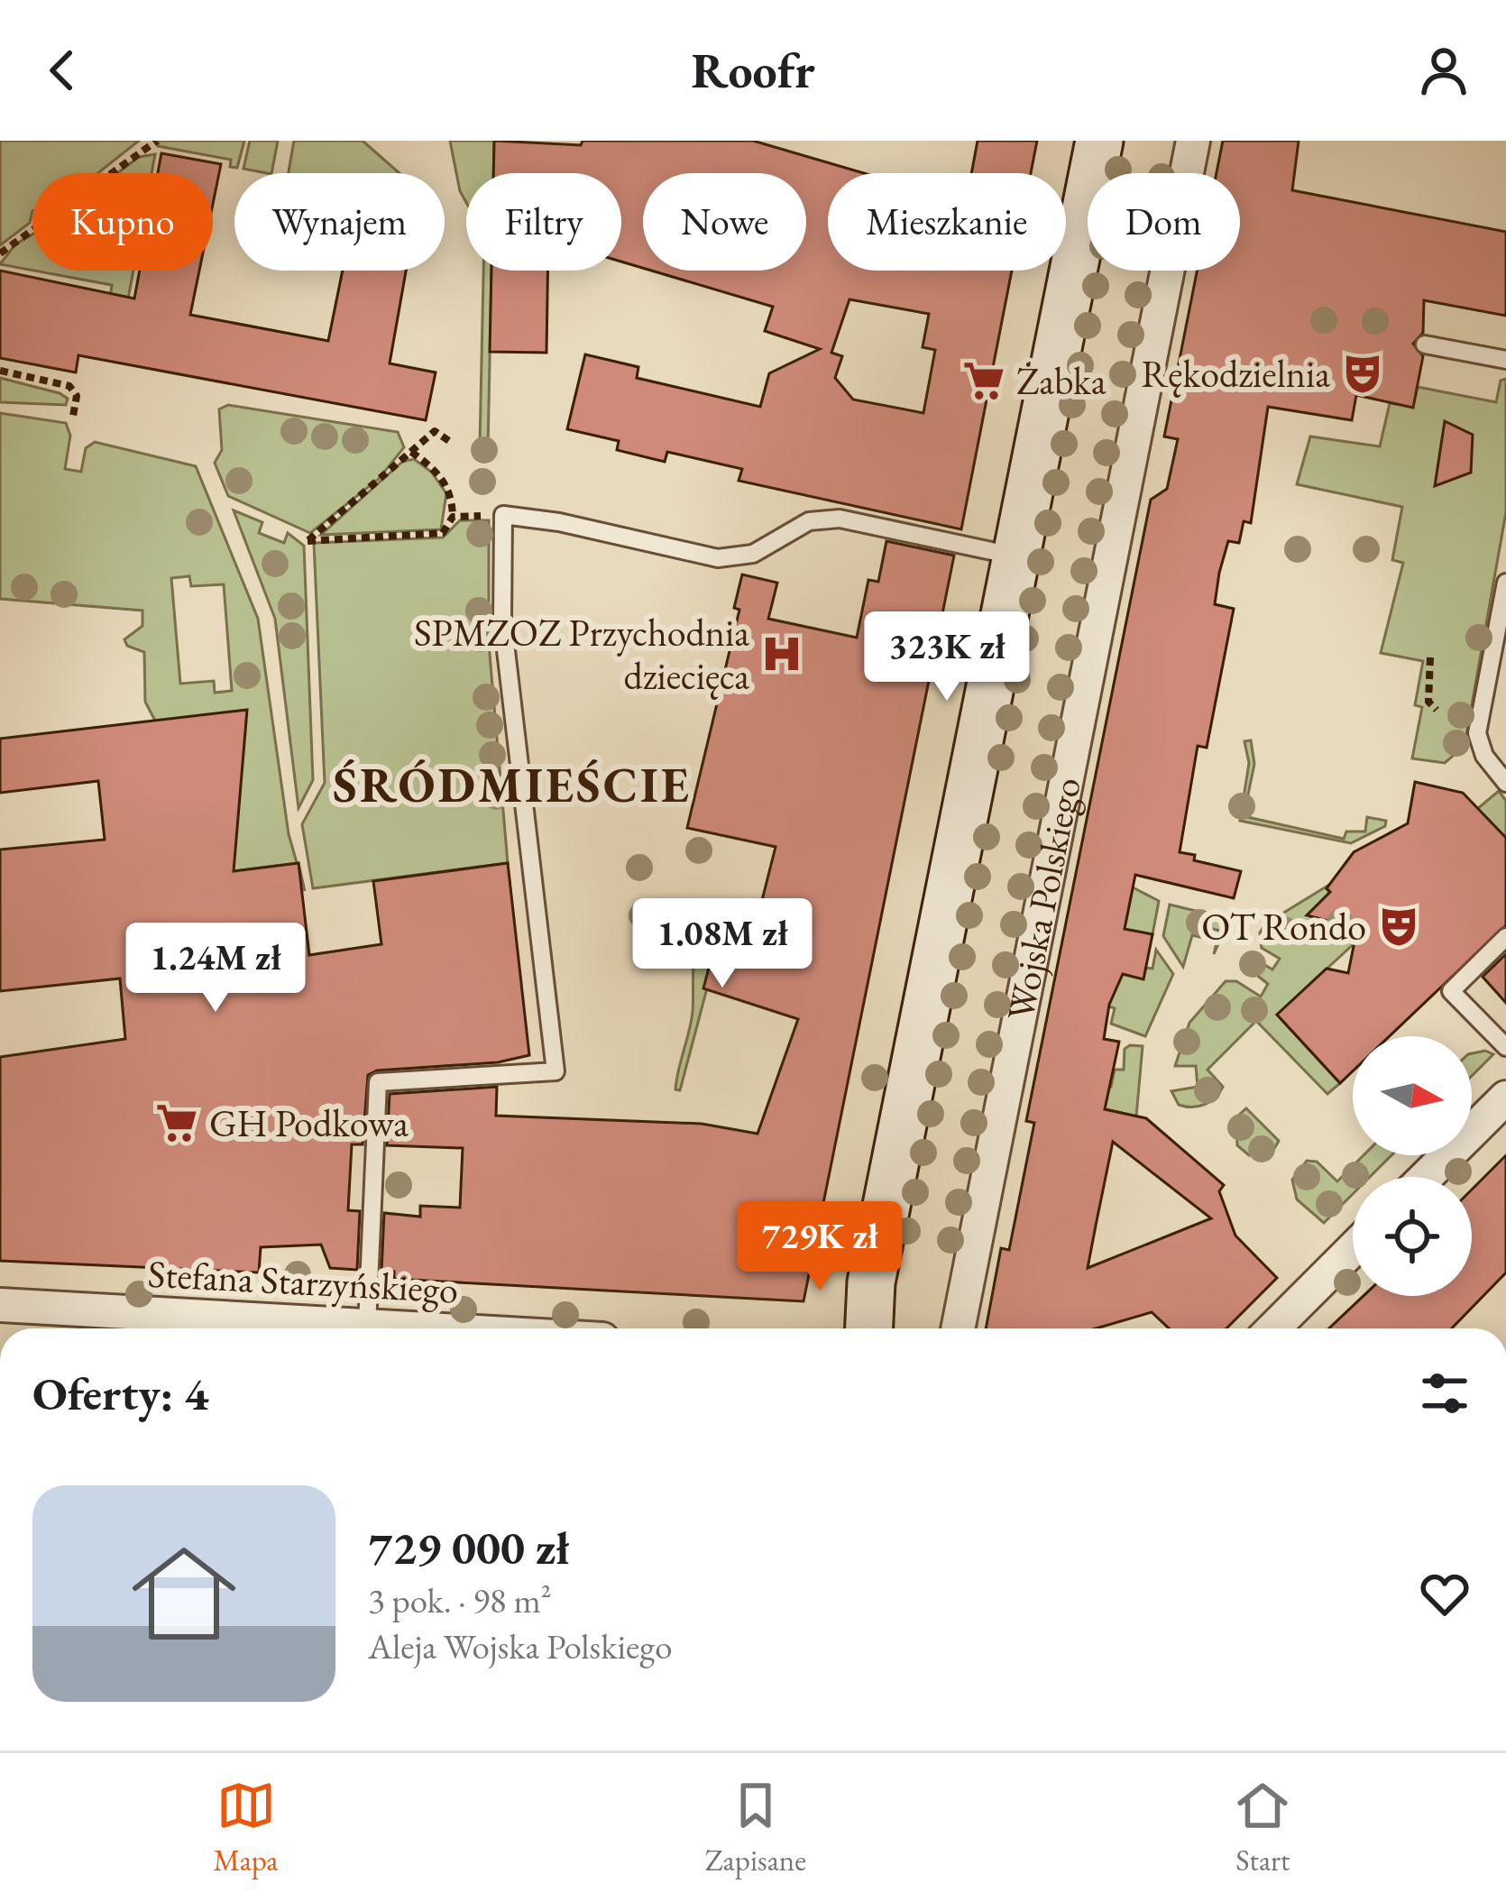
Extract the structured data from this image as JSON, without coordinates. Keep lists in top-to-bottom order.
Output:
{
  "streets": {
    "street": ["Wojska Polskiego", "Stefana Starzyńskiego"]
  },
  "districts": ["ŚRÓDMIEŚCIE"],
  "places": {
    "theatre": ["Rękodzielnia", "OT Rondo"],
    "supermarket": ["Żabka", "GH Podkowa"],
    "hospital": ["SPMZOZ Przychodnia dziecięca"]
  },
  "north": "right",
  "page": {
    "header": "Roofr",
    "chip": [
      "Kupno",
      "Wynajem",
      "Filtry",
      "Nowe",
      "Mieszkanie",
      "Dom"
    ],
    "price": [
      "323K zł",
      "1.08M zł",
      "1.24M zł",
      "729K zł"
    ],
    "heading": "Oferty: 4",
    "list": [
      {
        "name": "729 000 zł",
        "note": "3 pok. · 98 m² · Aleja Wojska Polskiego"
      }
    ],
    "tabs": ["Mapa", "Zapisane", "Start"]
  }
}
